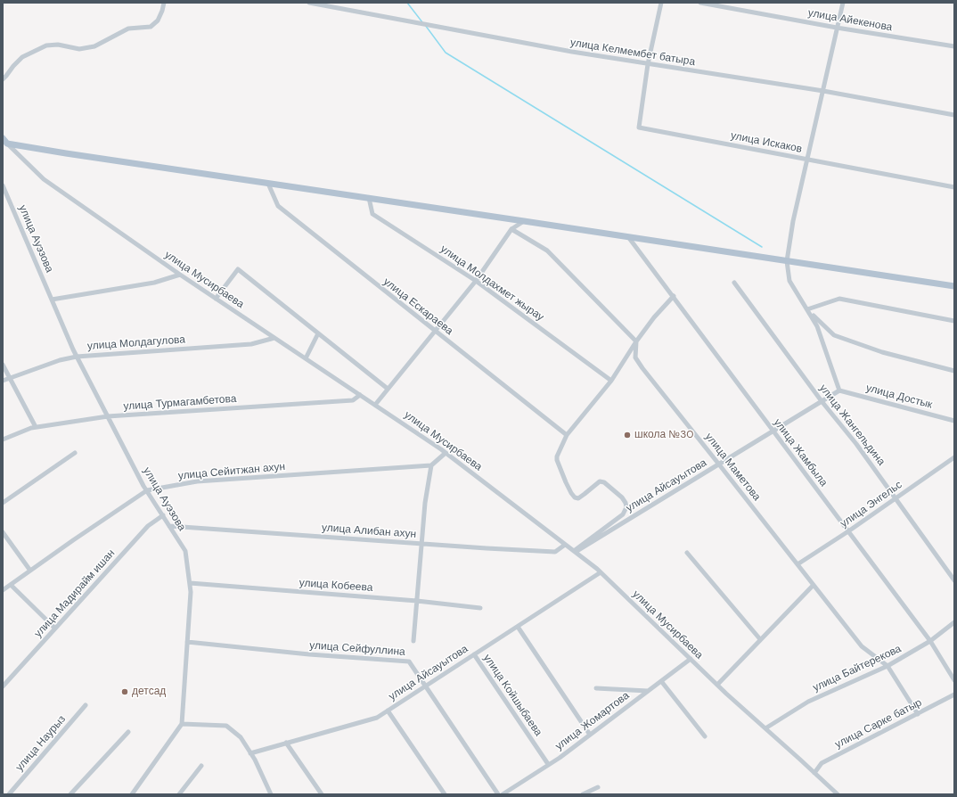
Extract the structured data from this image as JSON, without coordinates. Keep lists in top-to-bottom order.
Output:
{
  "streets": {
    "street": [
      "улица Айекенова",
      "улица Келмембет батыра",
      "улица Искаков",
      "улица Ауэзова",
      "улица Мусирбаева",
      "улица Молдахмет жырау",
      "улица Ескараева",
      "улица Молдагулова",
      "улица Достык",
      "улица Турмагамбетова",
      "улица Жангельдина",
      "улица Жамбыла",
      "улица Маметова",
      "улица Сейитжан ахун",
      "улица Айсауытова",
      "улица Энгельс",
      "улица Алибан ахун",
      "улица Кобеева",
      "улица Мадирайм ишан",
      "улица Сейфуллина",
      "улица Байтерекова",
      "улица Койшыбаева",
      "улица Жомартова",
      "улица Сарке батыр",
      "улица Наурыз"
    ]
  },
  "crossings": [
    ["улица Келмембет батыра", "улица Искаков"],
    ["улица Ауэзова", "улица Молдагулова"],
    ["улица Ауэзова", "улица Турмагамбетова"],
    ["улица Ауэзова", "улица Сейитжан ахун"],
    ["улица Ауэзова", "улица Алибан ахун"],
    ["улица Ауэзова", "улица Кобеева"],
    ["улица Ауэзова", "улица Мадирайм ишан"],
    ["улица Ауэзова", "улица Сейфуллина"],
    ["улица Мусирбаева", "улица Молдагулова"],
    ["улица Мусирбаева", "улица Турмагамбетова"],
    ["улица Мусирбаева", "улица Айсауытова"],
    ["улица Мусирбаева", "улица Алибан ахун"],
    ["улица Мусирбаева", "улица Байтерекова"],
    ["улица Мусирбаева", "улица Жомартова"],
    ["улица Мусирбаева", "улица Сарке батыр"],
    ["улица Достык", "улица Айсауытова"],
    ["улица Жангельдина", "улица Айсауытова"],
    ["улица Жангельдина", "улица Энгельс"],
    ["улица Жамбыла", "улица Айсауытова"],
    ["улица Жамбыла", "улица Энгельс"],
    ["улица Жамбыла", "улица Байтерекова"],
    ["улица Маметова", "улица Айсауытова"],
    ["улица Маметова", "улица Энгельс"],
    ["улица Маметова", "улица Байтерекова"],
    ["улица Маметова", "улица Сарке батыр"],
    ["улица Айсауытова", "улица Сейфуллина"],
    ["улица Айсауытова", "улица Койшыбаева"],
    ["улица Койшыбаева", "улица Жомартова"]
  ],
  "places": ["школа №30", "детсад"]
}
